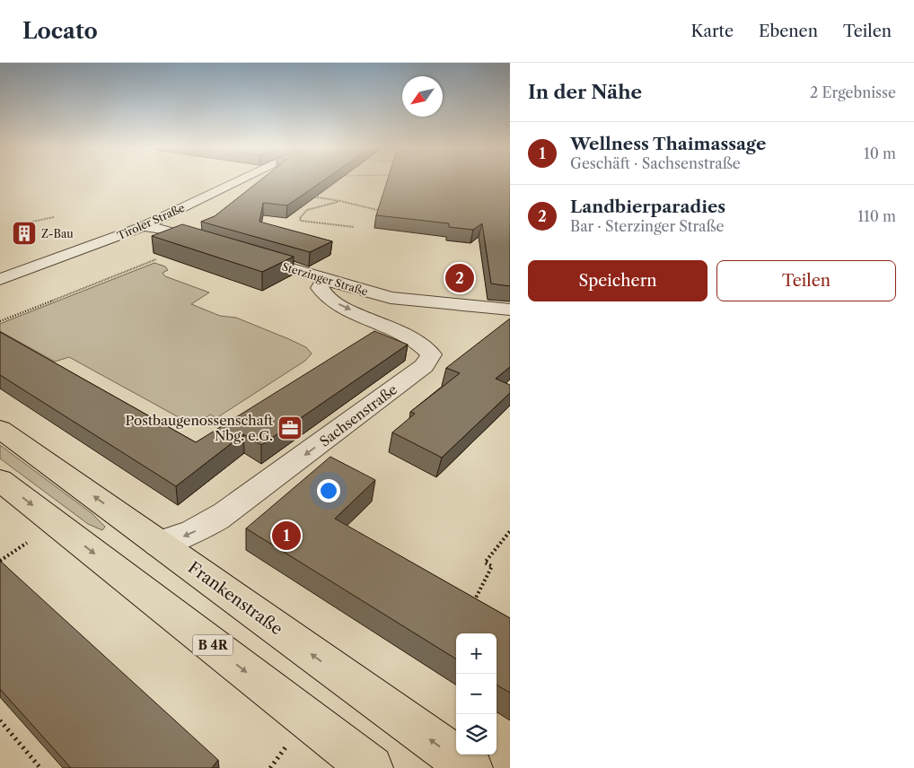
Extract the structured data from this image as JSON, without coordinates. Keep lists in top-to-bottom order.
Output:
{
  "streets": {
    "main road": ["Frankenstraße", "B 4R"],
    "street": ["Tiroler Straße", "Sterzinger Straße", "Sachsenstraße"]
  },
  "crossings": [
    ["Sterzinger Straße", "Sachsenstraße"],
    ["Sachsenstraße", "Frankenstraße"]
  ],
  "places": {
    "building": ["Z-Bau"],
    "office": ["Postbaugenossenschaft Nbg. e.G."]
  },
  "north": "bottom left",
  "page": {
    "header": "Locato",
    "nav": ["Karte", "Ebenen", "Teilen"],
    "heading": ["In der Nähe", "2 Ergebnisse"],
    "list": [
      {
        "mark": "1",
        "name": "Wellness Thaimassage",
        "note": "Geschäft · Sachsenstraße",
        "value": "10 m"
      },
      {
        "mark": "2",
        "name": "Landbierparadies",
        "note": "Bar · Sterzinger Straße",
        "value": "110 m"
      }
    ],
    "buttons": ["Speichern", "Teilen"],
    "pins": ["2", "1"],
    "map_buttons": ["+", "−"]
  }
}
